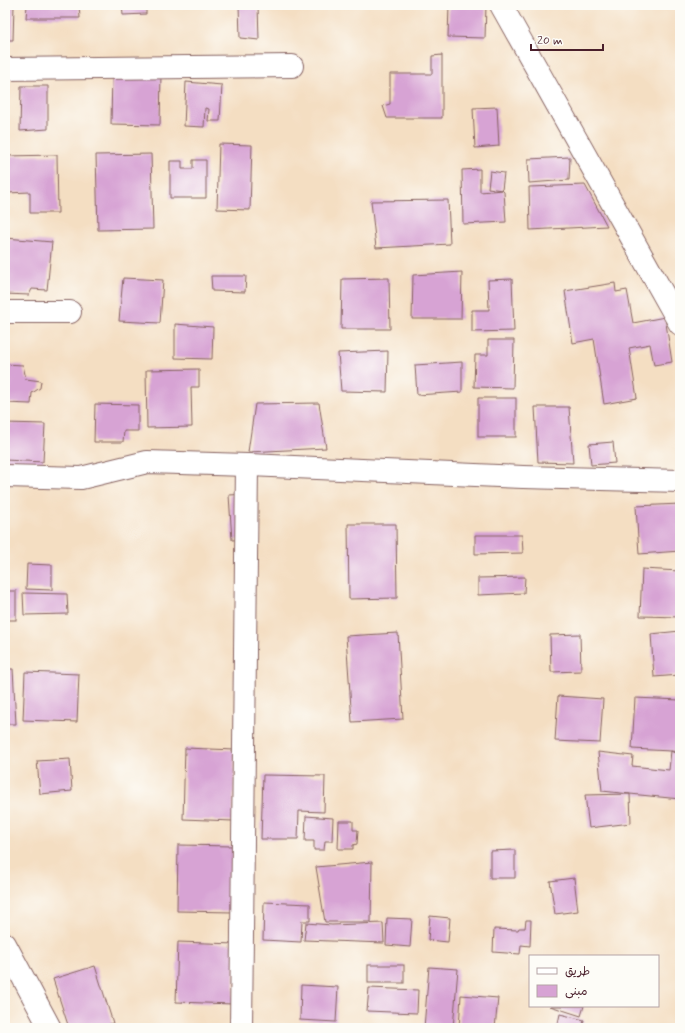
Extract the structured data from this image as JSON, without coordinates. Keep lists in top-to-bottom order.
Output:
{
  "legend": ["طريق", "مبنى"],
  "scale_bar": "20 m"
}
